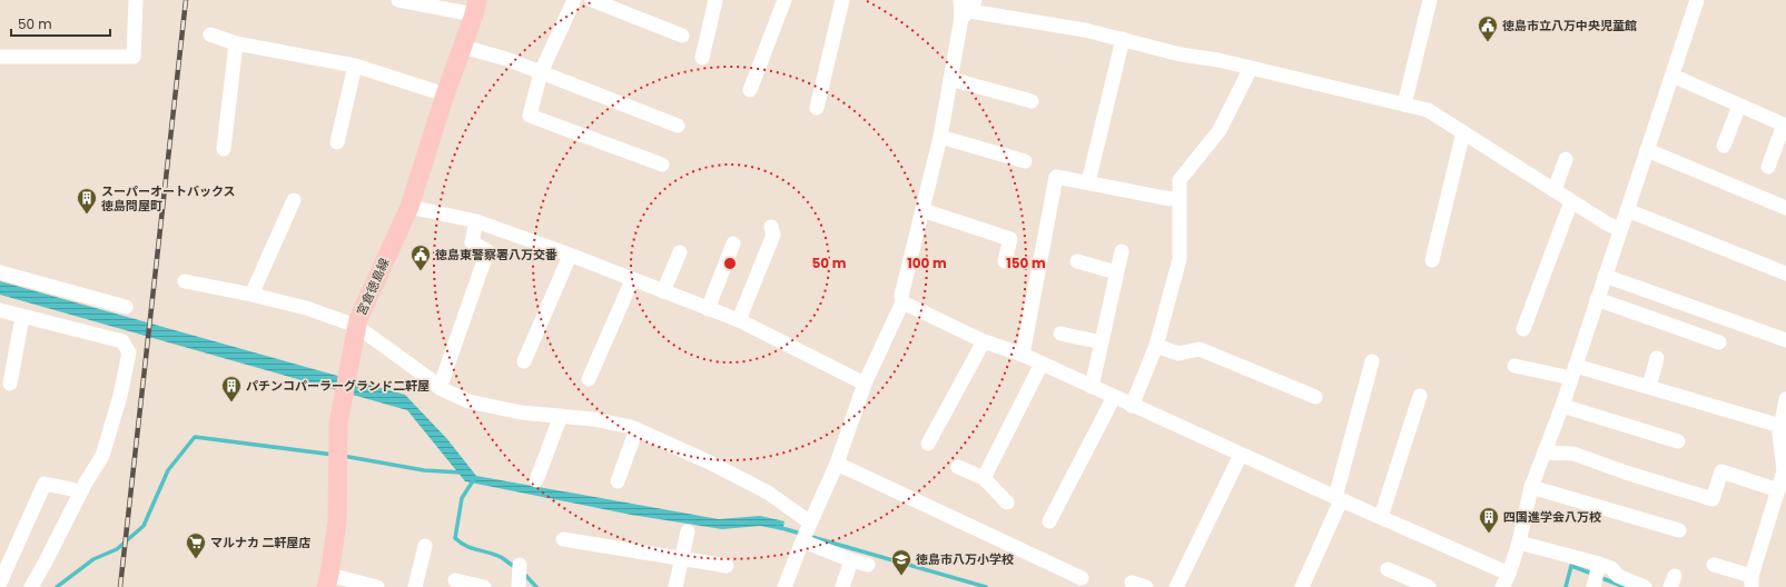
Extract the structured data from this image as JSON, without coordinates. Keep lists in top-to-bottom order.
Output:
{
  "streets": {
    "main road": ["宮倉徳島線"]
  },
  "places": {
    "public building": ["徳島市立八万中央児童館", "徳島東警察署八万交番"],
    "building": ["スーパーオートバックス 徳島問屋町", "パチンコパーラーグランド二軒屋", "四国進学会八万校"],
    "supermarket": ["マルナカ 二軒屋店"],
    "school or university": ["徳島市八万小学校"]
  },
  "scale_bar": "50 m",
  "rings": ["50 m", "100 m", "150 m"]
}
